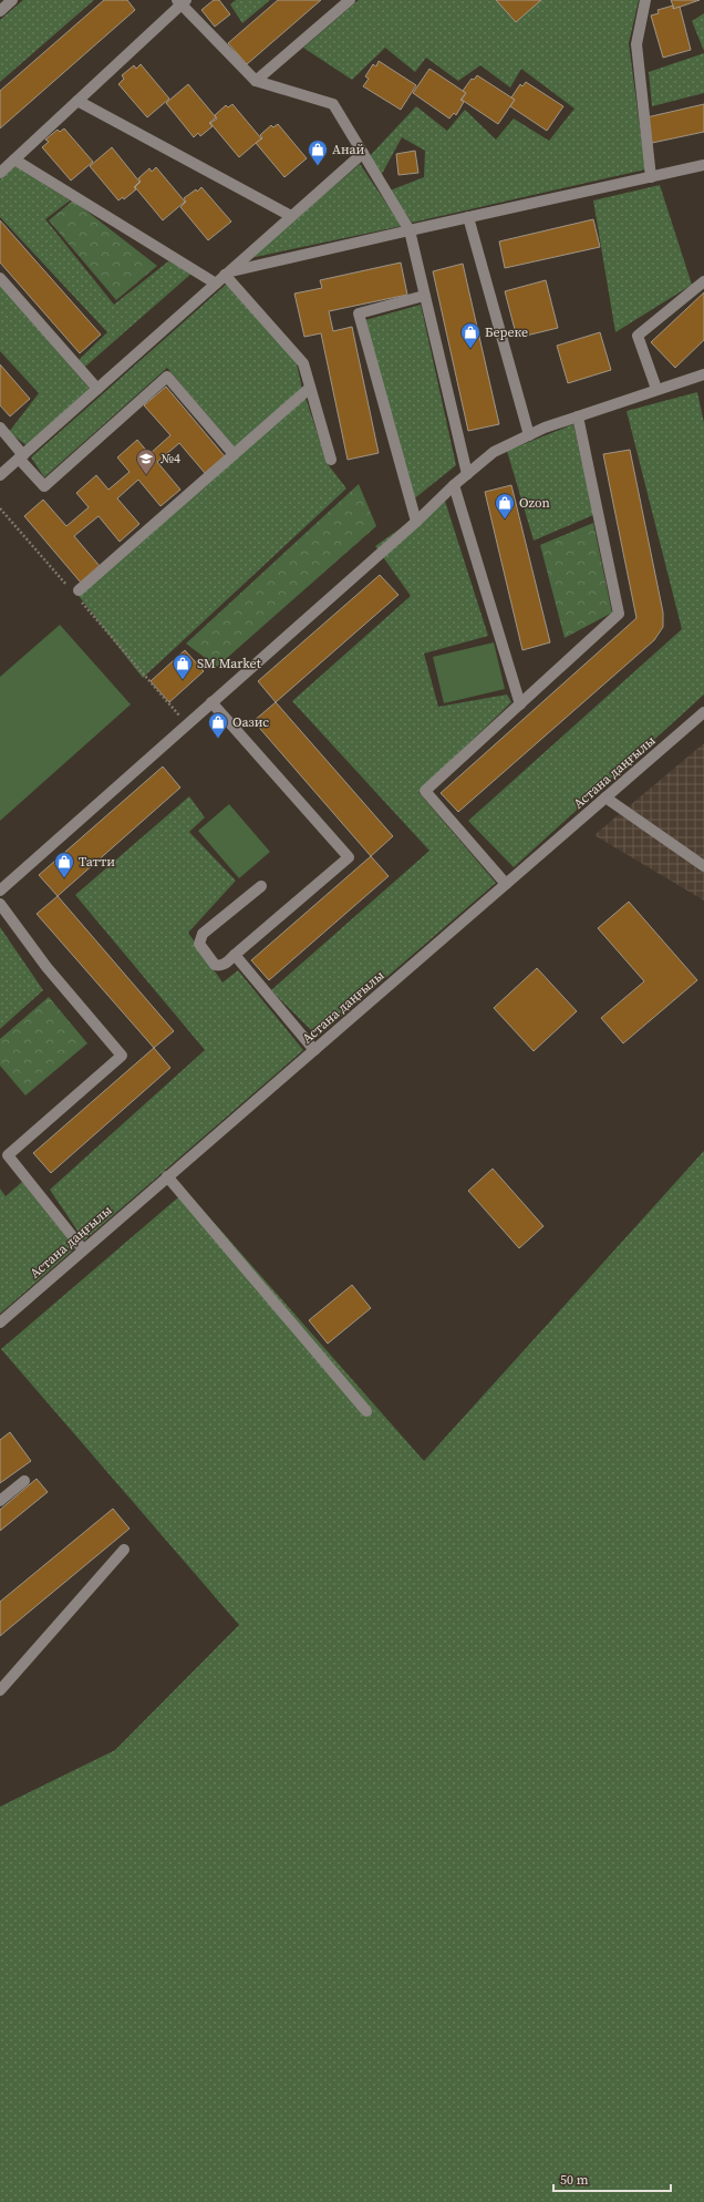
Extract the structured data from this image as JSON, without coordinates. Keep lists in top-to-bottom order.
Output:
{
  "streets": {
    "street": ["Астана даңғылы"]
  },
  "places": {
    "shop": [
      "Анай",
      "Береке",
      "Ozon",
      "SM Market",
      "Оазис",
      "Татти"
    ],
    "school or university": ["№4"]
  },
  "scale_bar": "50 m"
}
